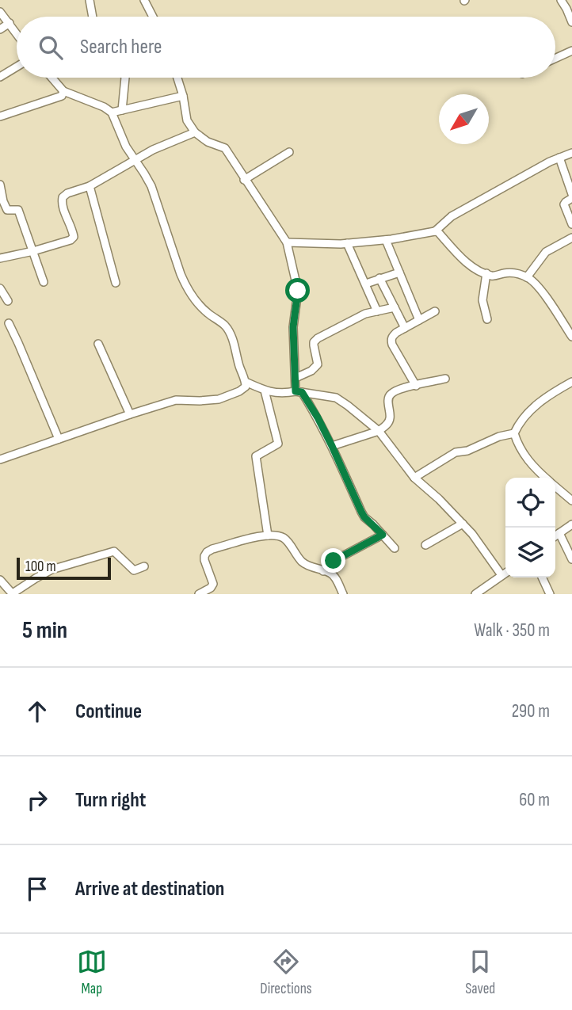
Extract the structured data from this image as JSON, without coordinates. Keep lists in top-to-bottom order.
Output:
{
  "scale_bar": "100 m",
  "north": "bottom left",
  "page": {
    "search": "Search here",
    "scale": "100 m",
    "heading": ["5 min", "Walk · 350 m"],
    "list": [
      ["Continue", "290 m"],
      ["Turn right", "60 m"],
      "Arrive at destination"
    ],
    "nav": ["Map", "Directions", "Saved"]
  }
}
